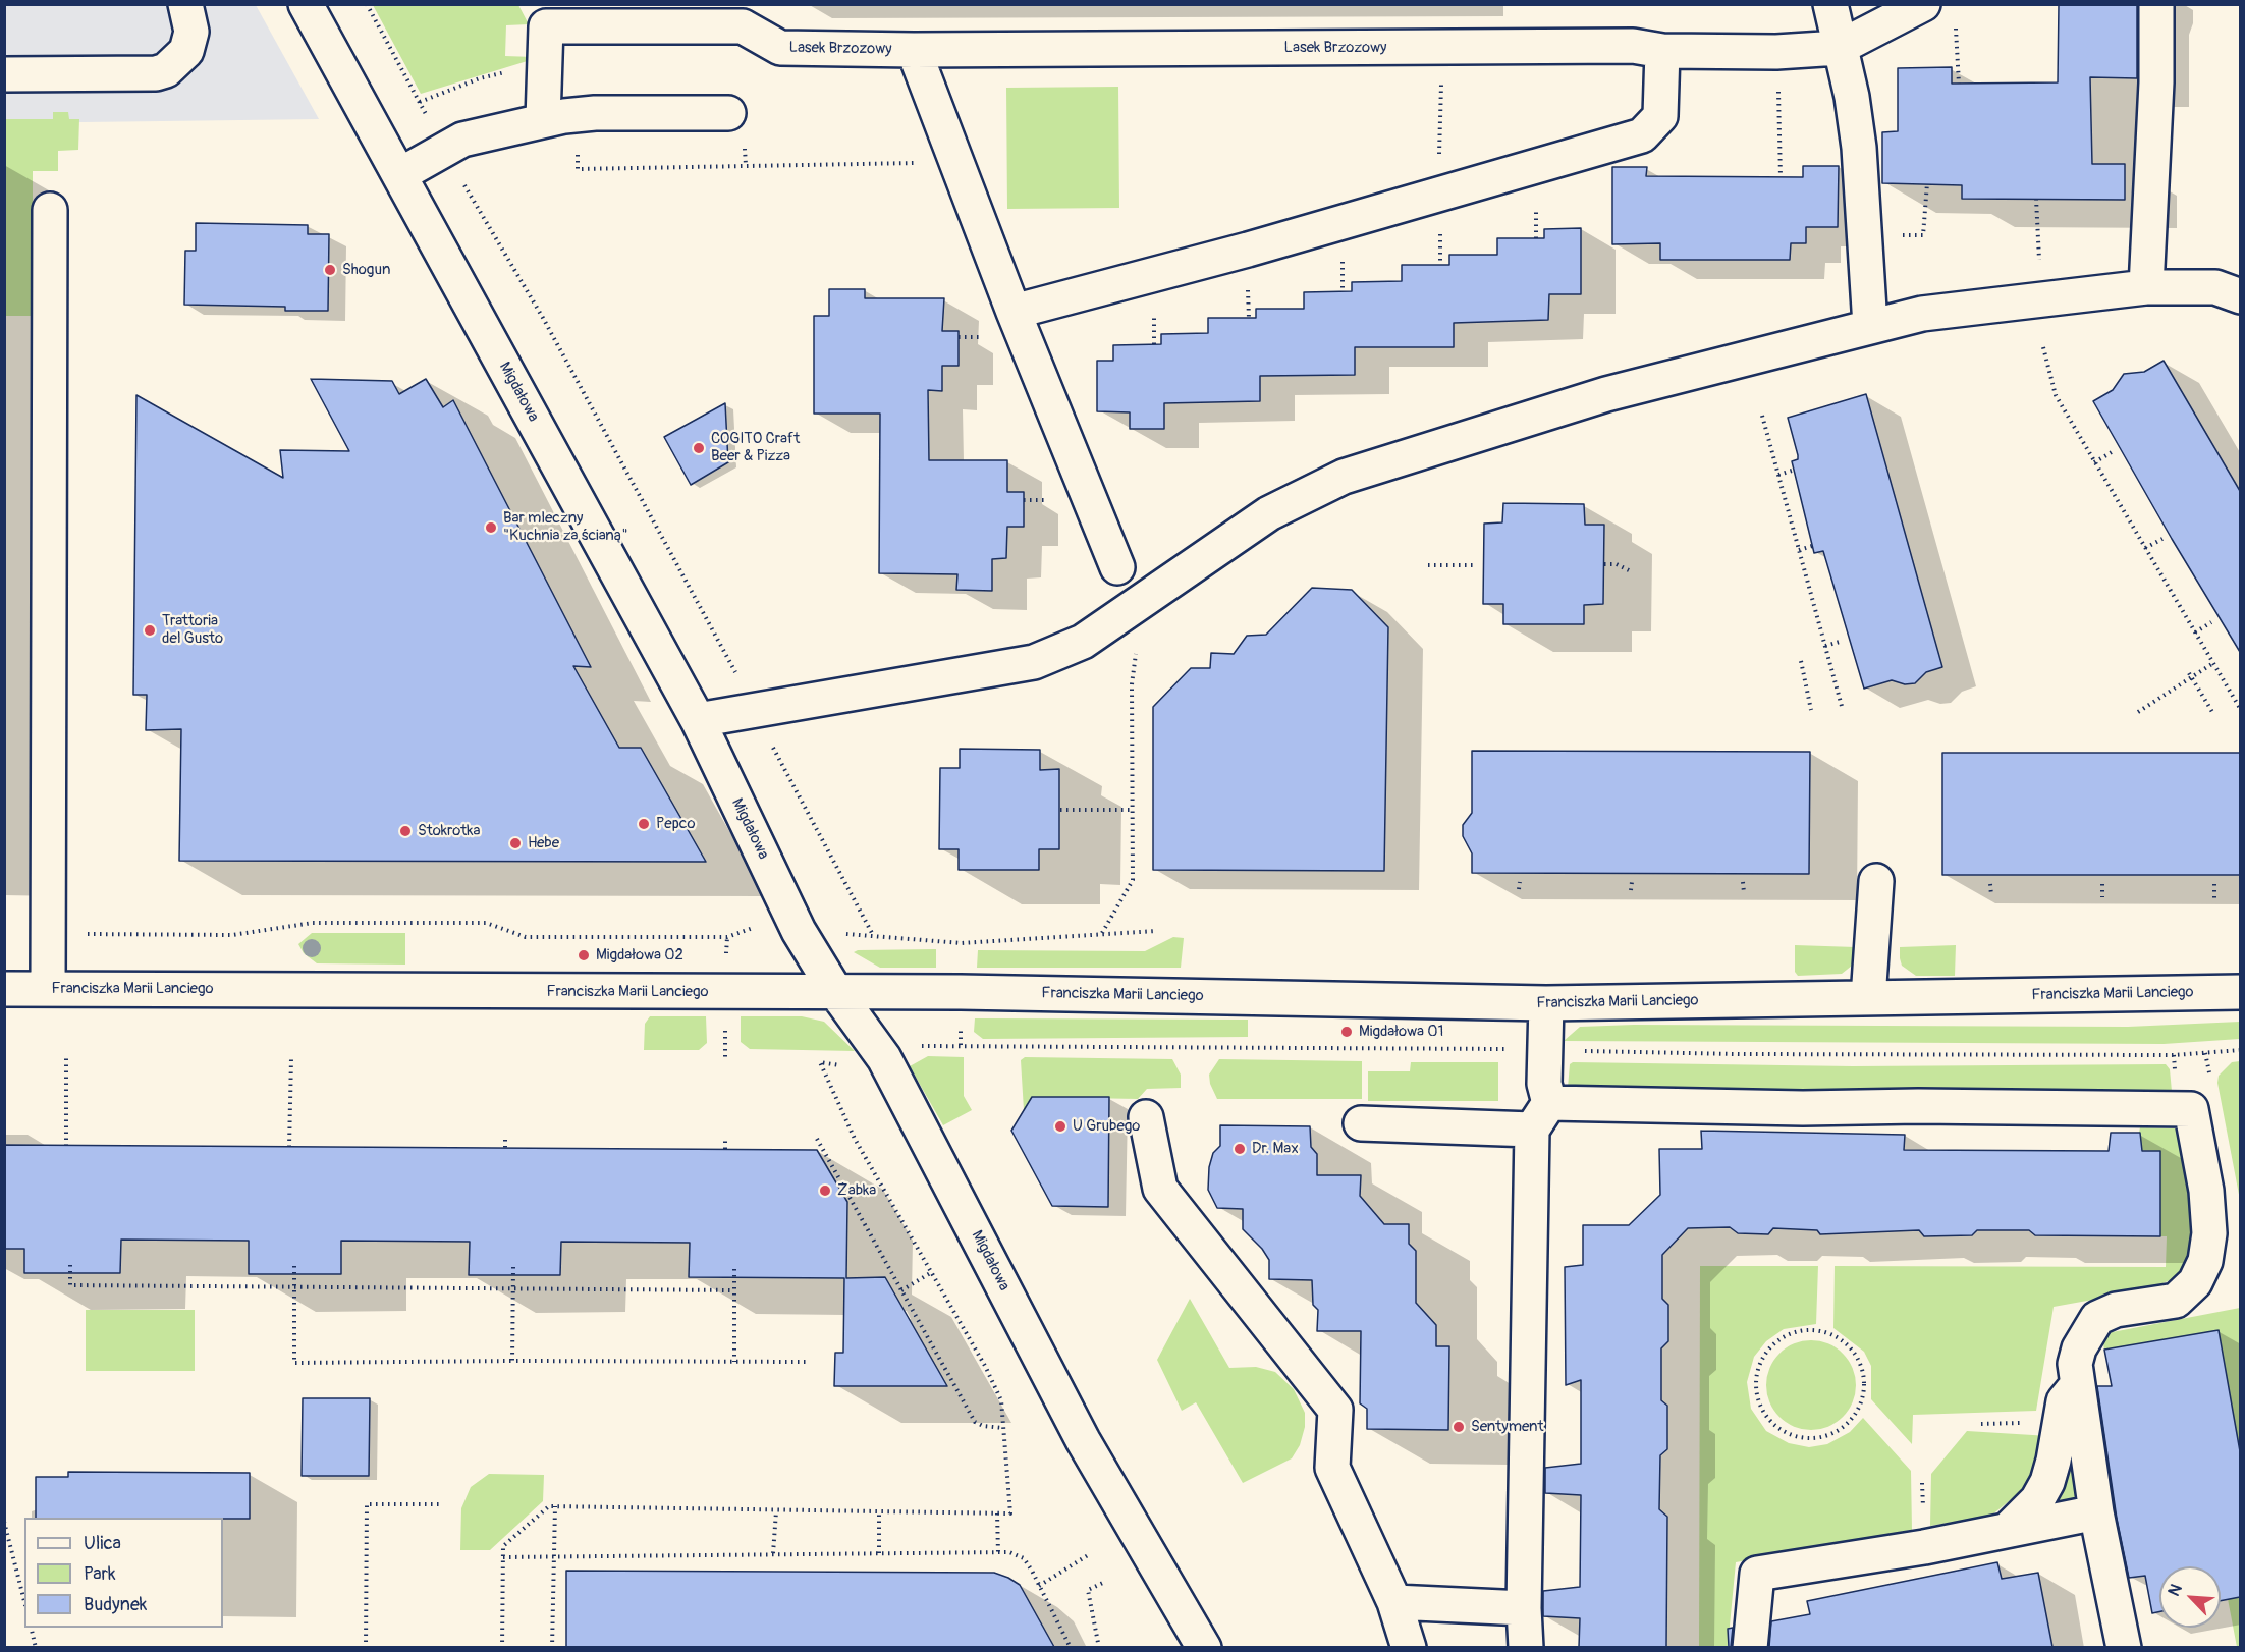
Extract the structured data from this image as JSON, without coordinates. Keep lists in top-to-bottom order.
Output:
{
  "streets": {
    "street": ["Lasek Brzozowy", "Migdałowa", "Franciszka Marii Lanciego"]
  },
  "crossings": [
    ["Migdałowa", "Franciszka Marii Lanciego"]
  ],
  "places": [
    "Shogun",
    "COGITO Craft Beer & Pizza",
    "Bar mleczny \"Kuchnia za ścianą\"",
    "Trattoria del Gusto",
    "Pepco",
    "Stokrotka",
    "Hebe",
    "Migdałowa 02",
    "Migdałowa 01",
    "U Grubego",
    "Dr. Max",
    "Żabka",
    "Sentyment"
  ],
  "legend": ["Ulica", "Park", "Budynek"],
  "north": "top left"
}
